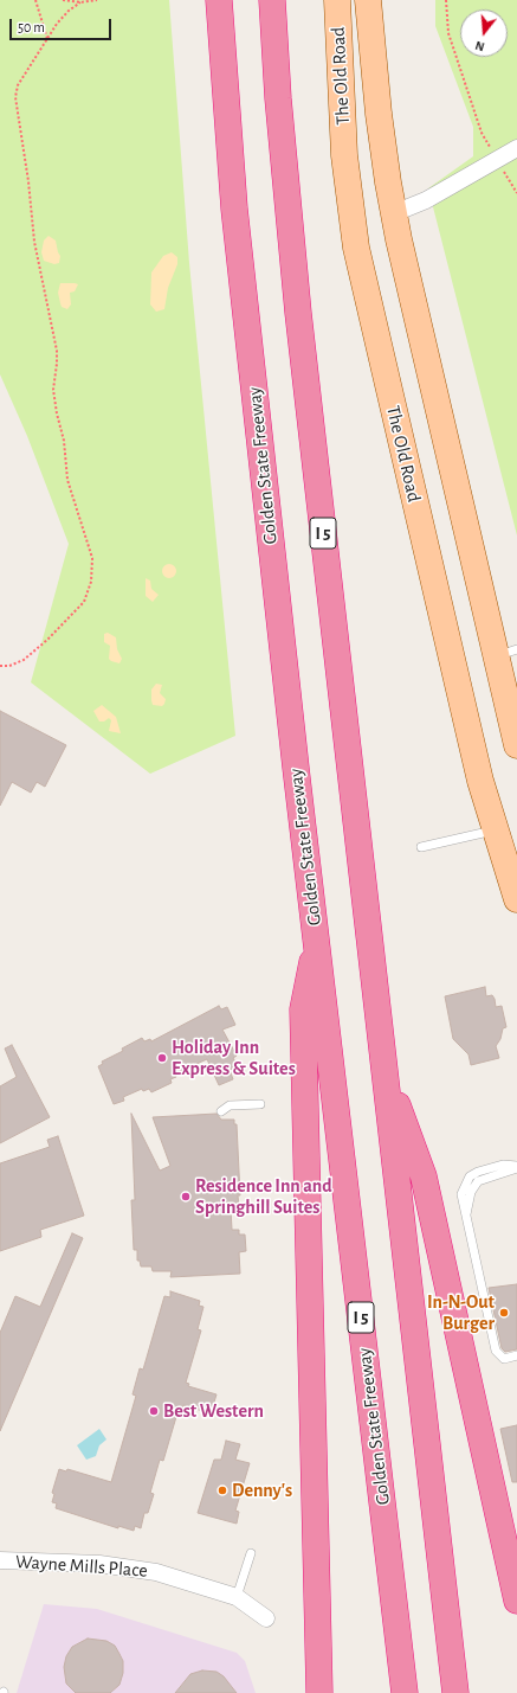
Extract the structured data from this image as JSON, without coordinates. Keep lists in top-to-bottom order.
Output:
{
  "streets": {
    "highway": ["Golden State Freeway", "I 5"],
    "main road": ["The Old Road"],
    "street": ["Wayne Mills Place"]
  },
  "crossings": [
    ["Golden State Freeway", "I 5"]
  ],
  "places": [
    "Holiday Inn Express & Suites",
    "Residence Inn and Springhill Suites",
    "In-N-Out Burger",
    "Best Western",
    "Denny's"
  ],
  "scale_bar": "50 m",
  "north": "bottom"
}
